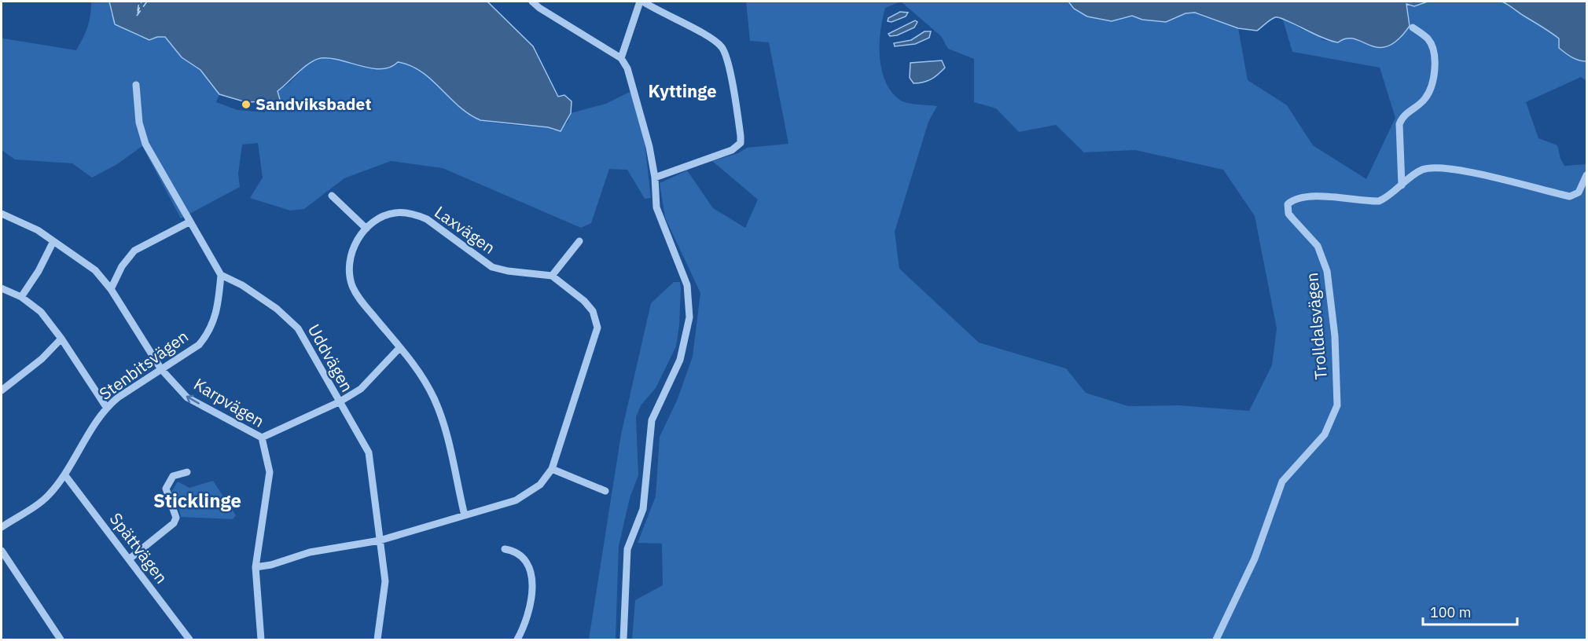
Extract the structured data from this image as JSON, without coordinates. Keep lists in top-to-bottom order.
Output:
{
  "streets": {
    "street": [
      "Laxvägen",
      "Trolldalsvägen",
      "Uddvägen",
      "Stenbitsvägen",
      "Karpvägen",
      "Spättvägen"
    ]
  },
  "crossings": [
    ["Uddvägen", "Stenbitsvägen"],
    ["Stenbitsvägen", "Karpvägen"],
    ["Stenbitsvägen", "Spättvägen"]
  ],
  "districts": ["Kyttinge", "Sticklinge"],
  "places": ["Sandviksbadet"],
  "scale_bar": "100 m"
}
